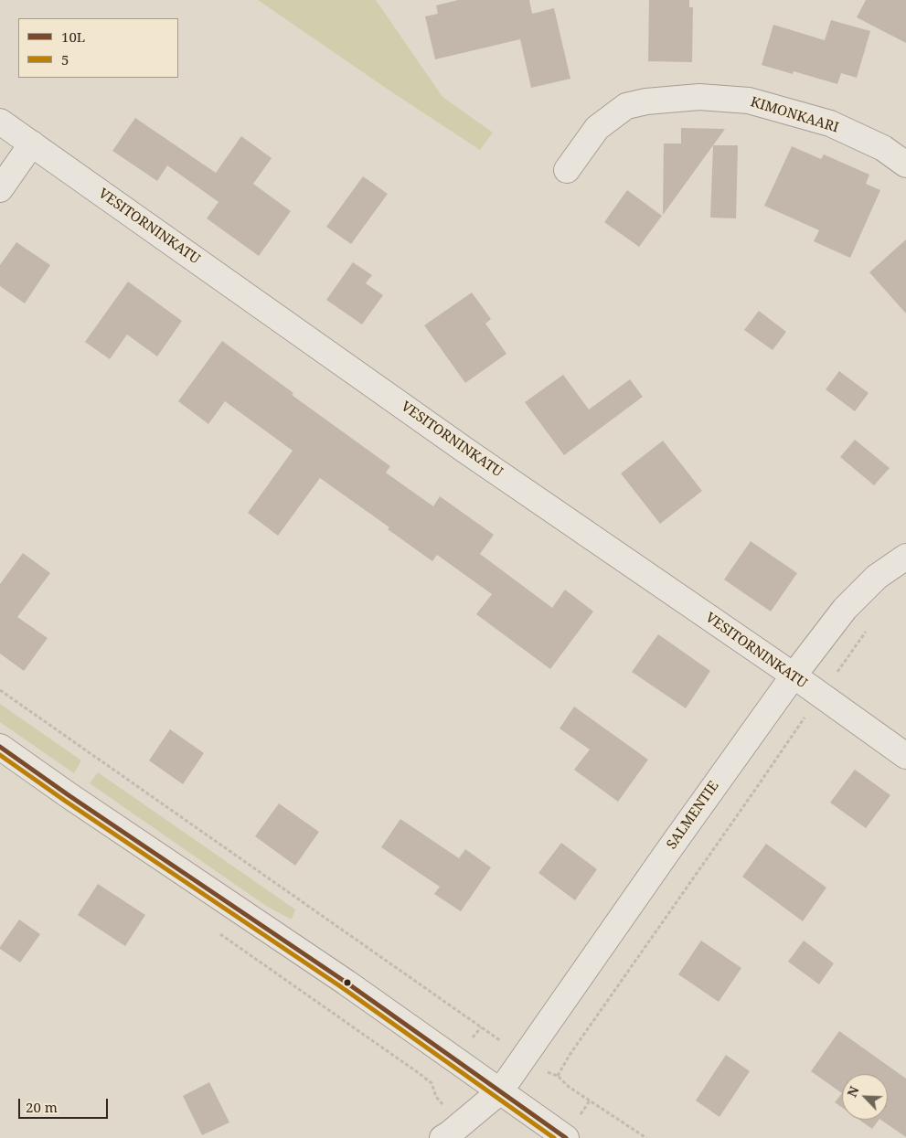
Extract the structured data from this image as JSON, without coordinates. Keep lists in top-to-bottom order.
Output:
{
  "streets": {
    "street": ["KIMONKAARI", "VESITORNINKATU", "SALMENTIE"]
  },
  "crossings": [
    ["VESITORNINKATU", "SALMENTIE"]
  ],
  "lines": ["transit line 10L", "transit line 5"],
  "legend": ["10L", "5"],
  "scale_bar": "20 m",
  "north": "top left"
}
